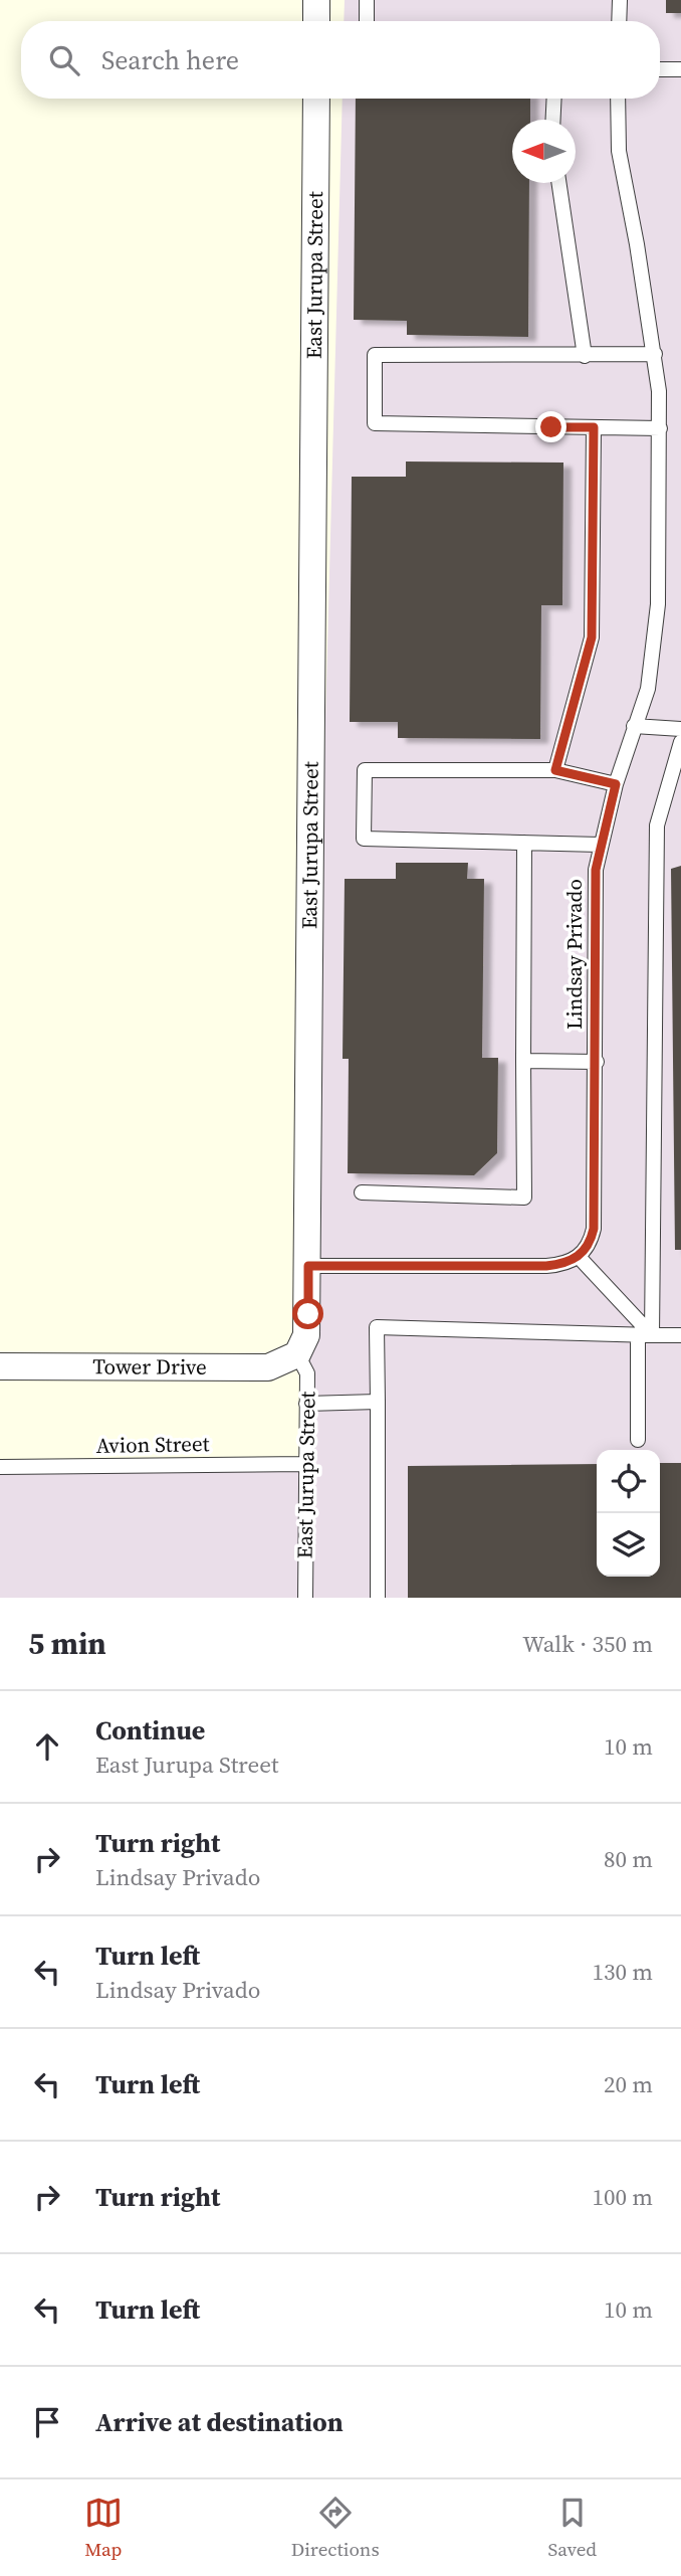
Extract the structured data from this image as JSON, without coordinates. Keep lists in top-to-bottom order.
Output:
{
  "streets": {
    "street": ["East Jurupa Street", "Tower Drive"],
    "lane": ["Lindsay Privado", "Avion Street"]
  },
  "crossings": [
    ["East Jurupa Street", "Tower Drive"],
    ["East Jurupa Street", "Avion Street"]
  ],
  "north": "left",
  "page": {
    "search": "Search here",
    "heading": ["5 min", "Walk · 350 m"],
    "list": [
      ["Continue", "East Jurupa Street", "10 m"],
      ["Turn right", "Lindsay Privado", "80 m"],
      ["Turn left", "Lindsay Privado", "130 m"],
      ["Turn left", "20 m"],
      ["Turn right", "100 m"],
      ["Turn left", "10 m"],
      "Arrive at destination"
    ],
    "nav": ["Map", "Directions", "Saved"]
  }
}
